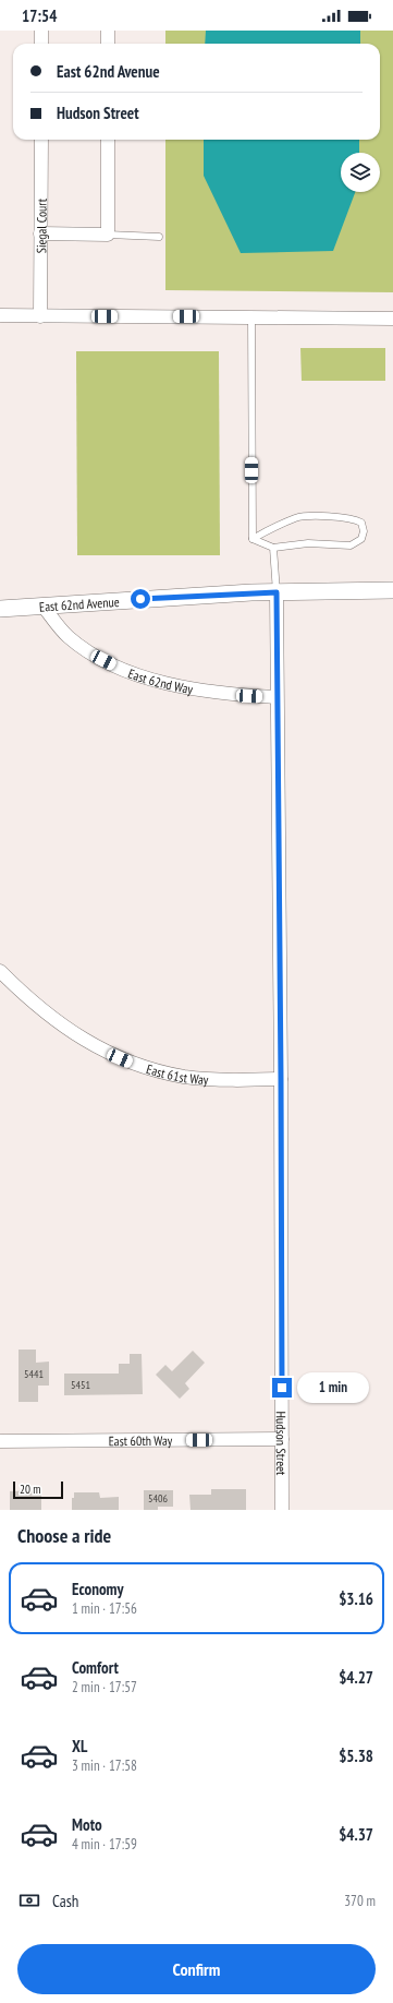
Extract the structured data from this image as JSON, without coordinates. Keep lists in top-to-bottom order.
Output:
{
  "streets": {
    "street": [
      "Siegal Court",
      "East 62nd Avenue",
      "East 62nd Way",
      "East 61st Way",
      "East 60th Way",
      "Hudson Street"
    ]
  },
  "crossings": [
    ["East 62nd Avenue", "East 62nd Way"],
    ["East 62nd Avenue", "Hudson Street"],
    ["East 62nd Way", "Hudson Street"],
    ["East 61st Way", "Hudson Street"],
    ["East 60th Way", "Hudson Street"]
  ],
  "house_numbers": ["5441", "5451", "5406"],
  "scale_bar": "20 m",
  "page": {
    "status": "17:54",
    "banner": ["East 62nd Avenue", "Hudson Street"],
    "bubble": "1 min",
    "scale": "20 m",
    "heading": "Choose a ride",
    "list": [
      {
        "name": "Economy",
        "note": "1 min · 17:56",
        "value": "$3.16"
      },
      {
        "name": "Comfort",
        "note": "2 min · 17:57",
        "value": "$4.27"
      },
      {
        "name": "XL",
        "note": "3 min · 17:58",
        "value": "$5.38"
      },
      {
        "name": "Moto",
        "note": "4 min · 17:59",
        "value": "$4.37"
      }
    ],
    "pay": ["Cash", "370 m"],
    "buttons": "Confirm"
  }
}
